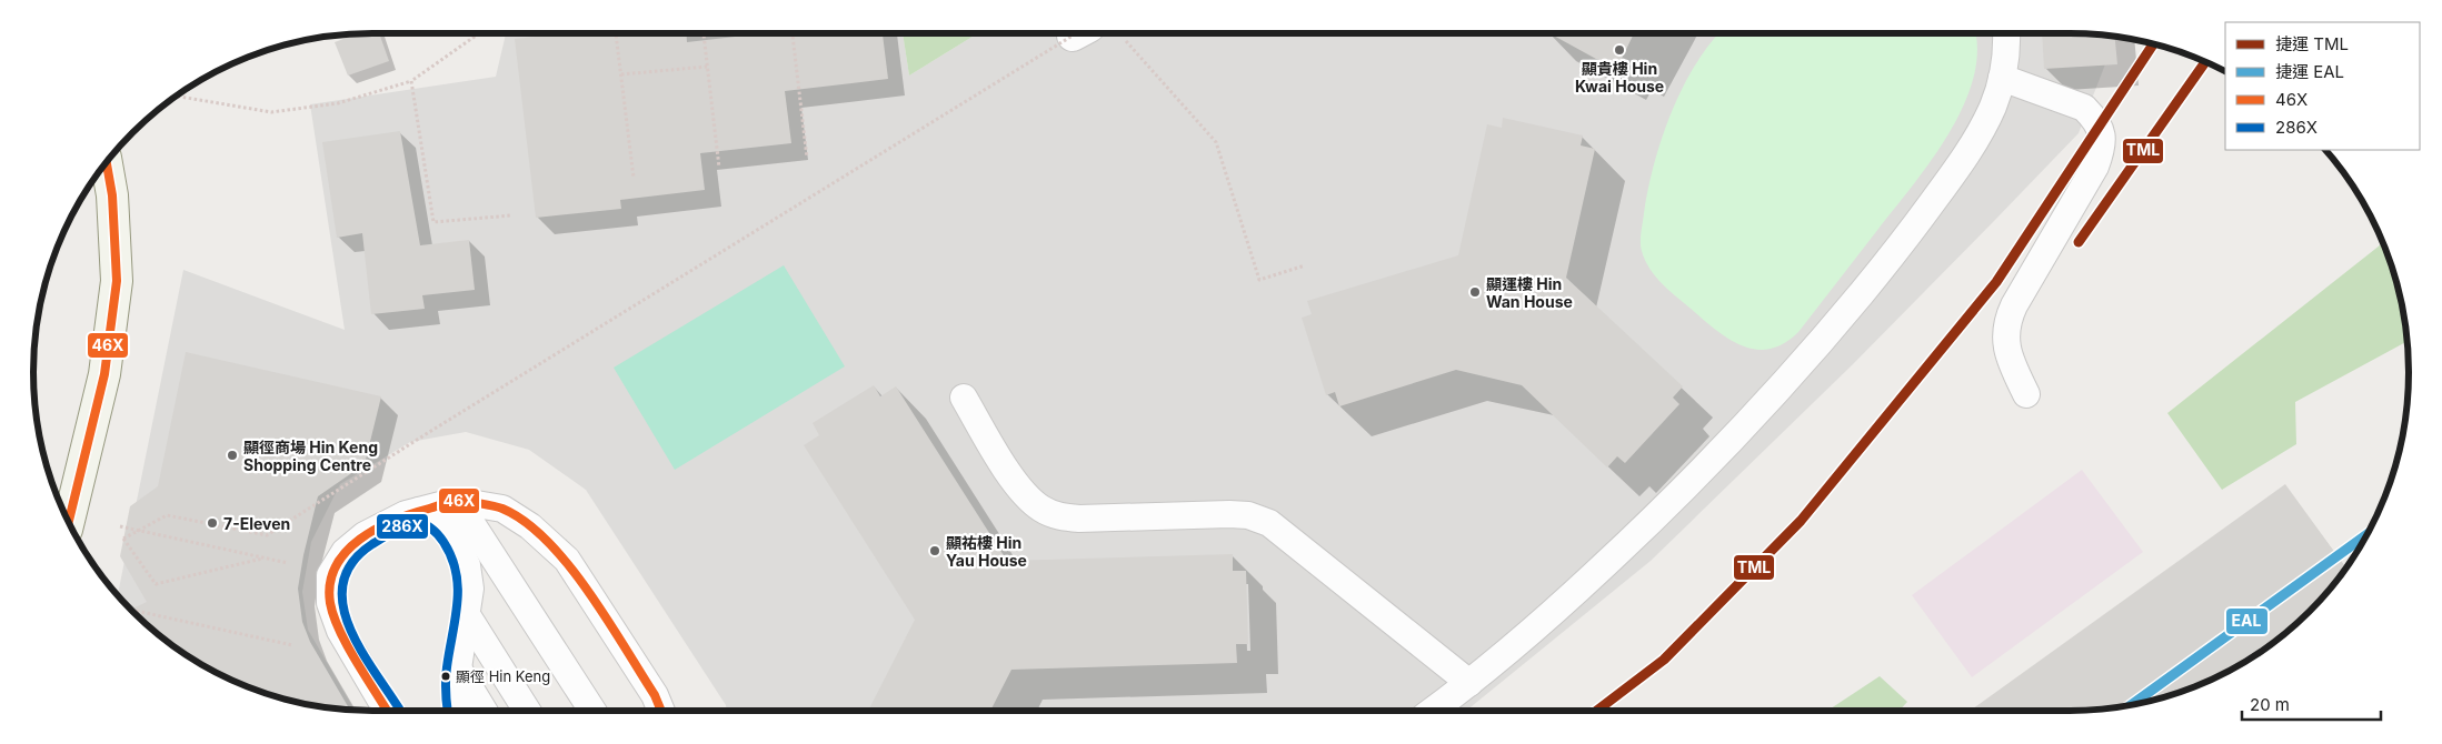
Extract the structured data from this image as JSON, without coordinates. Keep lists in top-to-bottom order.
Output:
{
  "places": [
    "顯貴樓 Hin Kwai House",
    "顯運樓 Hin Wan House",
    "顯徑商場 Hin Keng Shopping Centre",
    "7-Eleven",
    "顯祐樓 Hin Yau House",
    "顯徑 Hin Keng"
  ],
  "lines": [
    "metro line TML",
    "transit line 46X",
    "transit line 286X",
    "metro line EAL"
  ],
  "legend": [
    "捷運 TML",
    "捷運 EAL",
    "46X",
    "286X"
  ],
  "scale_bar": "20 m"
}
